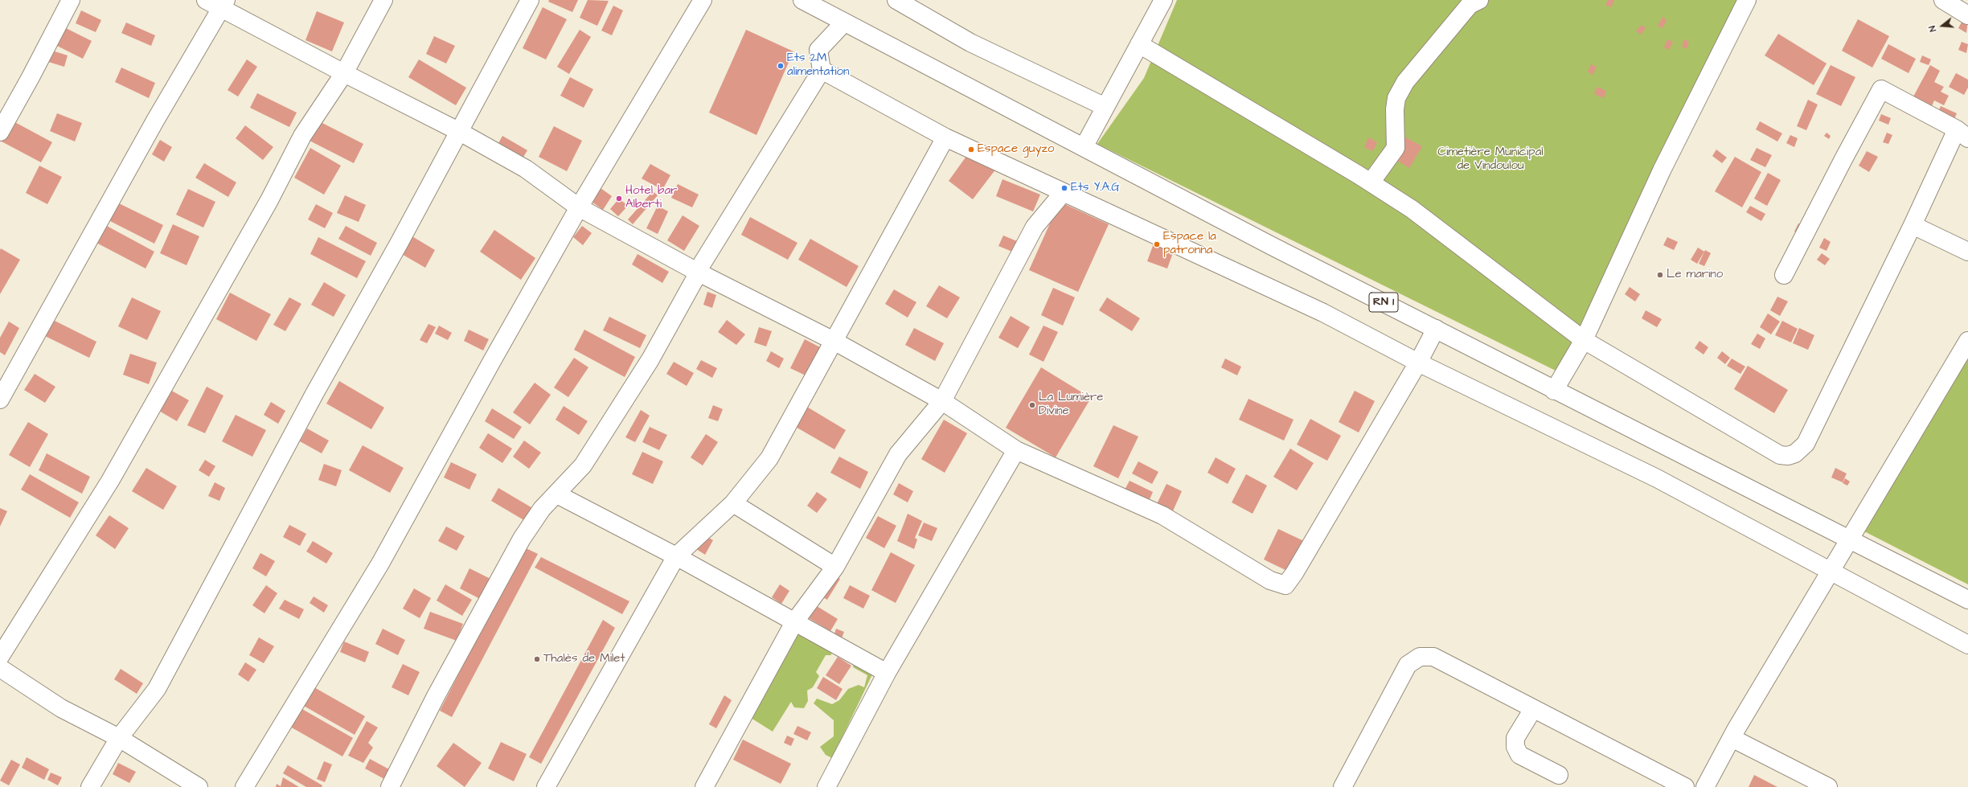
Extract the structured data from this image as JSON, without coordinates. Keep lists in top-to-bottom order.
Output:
{
  "streets": {
    "main road": ["RN 1"]
  },
  "parks": ["Cimetière Municipal de Vindoulou"],
  "places": [
    "Ets 2M alimentation",
    "Espace guyzo",
    "Ets Y.A.G",
    "Hotel bar Alberti",
    "Espace la patronna",
    "Le marino",
    "La Lumière Divine",
    "Thalès de Milet"
  ],
  "north": "left"
}
